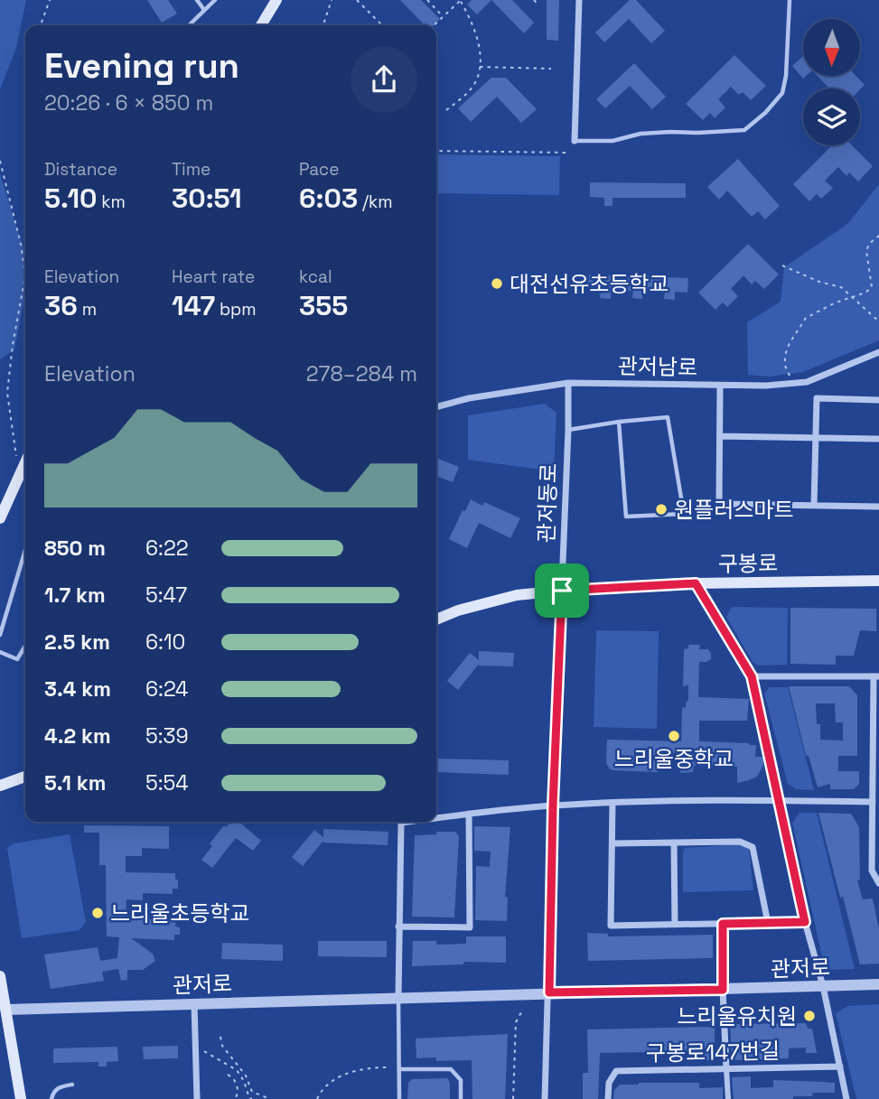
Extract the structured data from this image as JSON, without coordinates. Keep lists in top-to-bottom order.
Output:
{
  "streets": {
    "main road": ["구봉로"],
    "street": [
      "관저남로",
      "관저동로",
      "관저로",
      "구봉로147번길"
    ]
  },
  "crossings": [
    ["관저남로", "관저동로"],
    ["관저동로", "구봉로"],
    ["관저동로", "관저로"]
  ],
  "places": [
    "대전선유초등학교",
    "원플러스마트",
    "느리울중학교",
    "느리울초등학교",
    "느리울유치원"
  ],
  "north": "bottom",
  "page": {
    "heading": ["Evening run", "20:26 · 6 × 850 m"],
    "stats": [
      ["Distance", "5.10 km"],
      ["Time", "30:51"],
      ["Pace", "6:03 /km"],
      ["Elevation", "36 m"],
      ["Heart rate", "147 bpm"],
      ["kcal", "355"]
    ],
    "chart": ["Elevation", "278–284 m"],
    "list": [
      {
        "name": "850 m",
        "note": "6:22"
      },
      {
        "name": "1.7 km",
        "note": "5:47"
      },
      {
        "name": "2.5 km",
        "note": "6:10"
      },
      {
        "name": "3.4 km",
        "note": "6:24"
      },
      {
        "name": "4.2 km",
        "note": "5:39"
      },
      {
        "name": "5.1 km",
        "note": "5:54"
      }
    ]
  }
}
